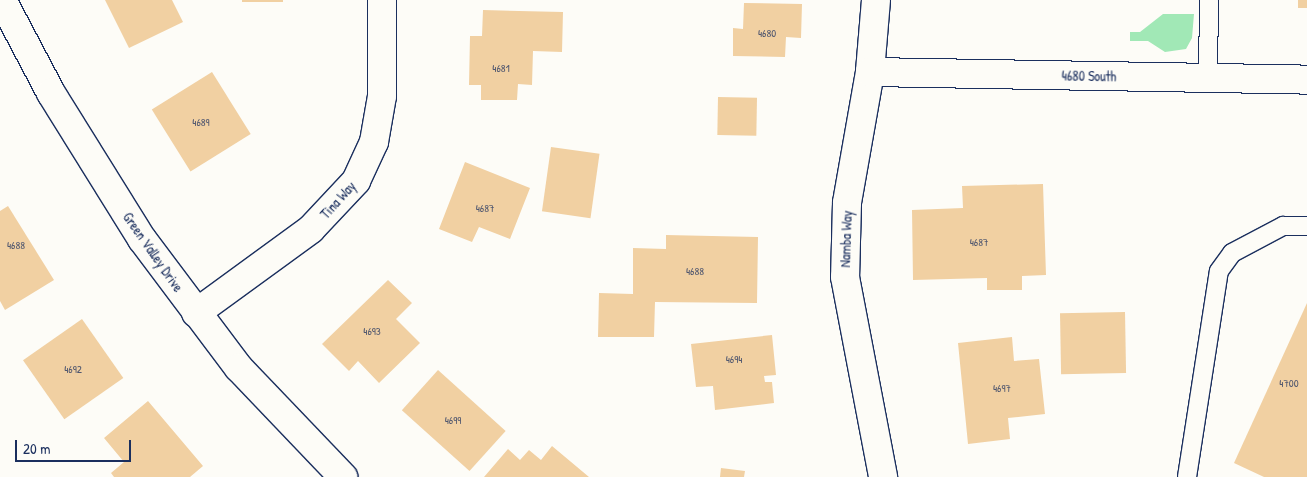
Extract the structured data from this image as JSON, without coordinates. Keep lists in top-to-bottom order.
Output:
{
  "streets": {
    "street": [
      "4680 South",
      "Tina Way",
      "Namba Way",
      "Green Valley Drive"
    ]
  },
  "crossings": [
    ["4680 South", "Namba Way"],
    ["Tina Way", "Green Valley Drive"]
  ],
  "house_numbers": [
    "4680",
    "4681",
    "4689",
    "4687",
    "4687",
    "4688",
    "4688",
    "4693",
    "4694",
    "4692",
    "4700",
    "4697",
    "4699"
  ],
  "scale_bar": "20 m"
}
